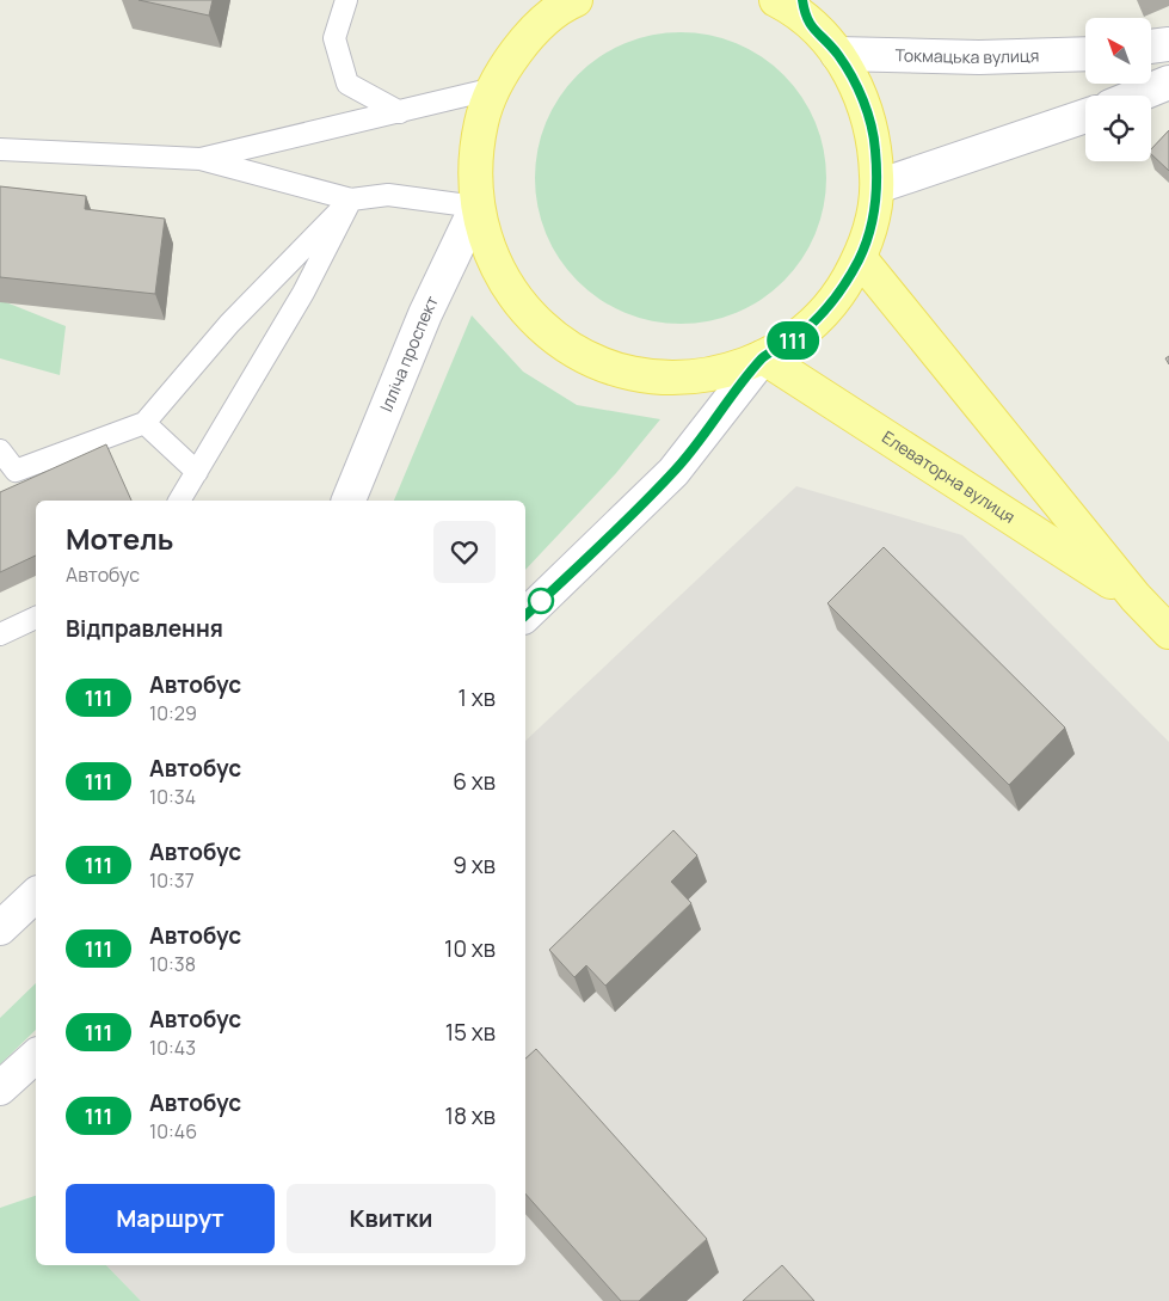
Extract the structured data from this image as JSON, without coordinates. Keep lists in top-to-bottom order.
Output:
{
  "streets": {
    "main road": ["Токмацька вулиця", "Ілліча проспект", "Елеваторна вулиця"]
  },
  "lines": ["bus line 111"],
  "north": "top left",
  "page": {
    "on_map": "111",
    "heading": [
      ["Мотель", "Автобус"],
      "Відправлення"
    ],
    "list": [
      {
        "mark": "111",
        "name": "Автобус",
        "note": "10:29",
        "value": "1 хв"
      },
      {
        "mark": "111",
        "name": "Автобус",
        "note": "10:34",
        "value": "6 хв"
      },
      {
        "mark": "111",
        "name": "Автобус",
        "note": "10:37",
        "value": "9 хв"
      },
      {
        "mark": "111",
        "name": "Автобус",
        "note": "10:38",
        "value": "10 хв"
      },
      {
        "mark": "111",
        "name": "Автобус",
        "note": "10:43",
        "value": "15 хв"
      },
      {
        "mark": "111",
        "name": "Автобус",
        "note": "10:46",
        "value": "18 хв"
      }
    ],
    "buttons": ["Маршрут", "Квитки"]
  }
}
